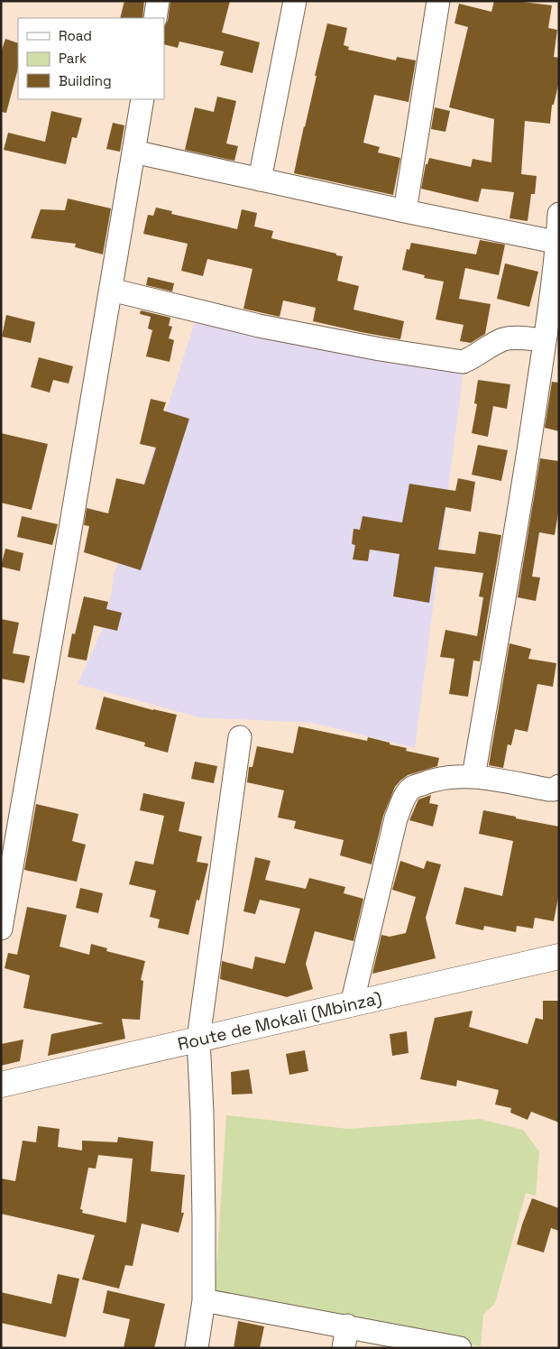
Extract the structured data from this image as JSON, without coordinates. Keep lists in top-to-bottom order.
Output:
{
  "streets": {
    "street": ["Route de Mokali (Mbinza)"]
  },
  "legend": ["Road", "Park", "Building"]
}
